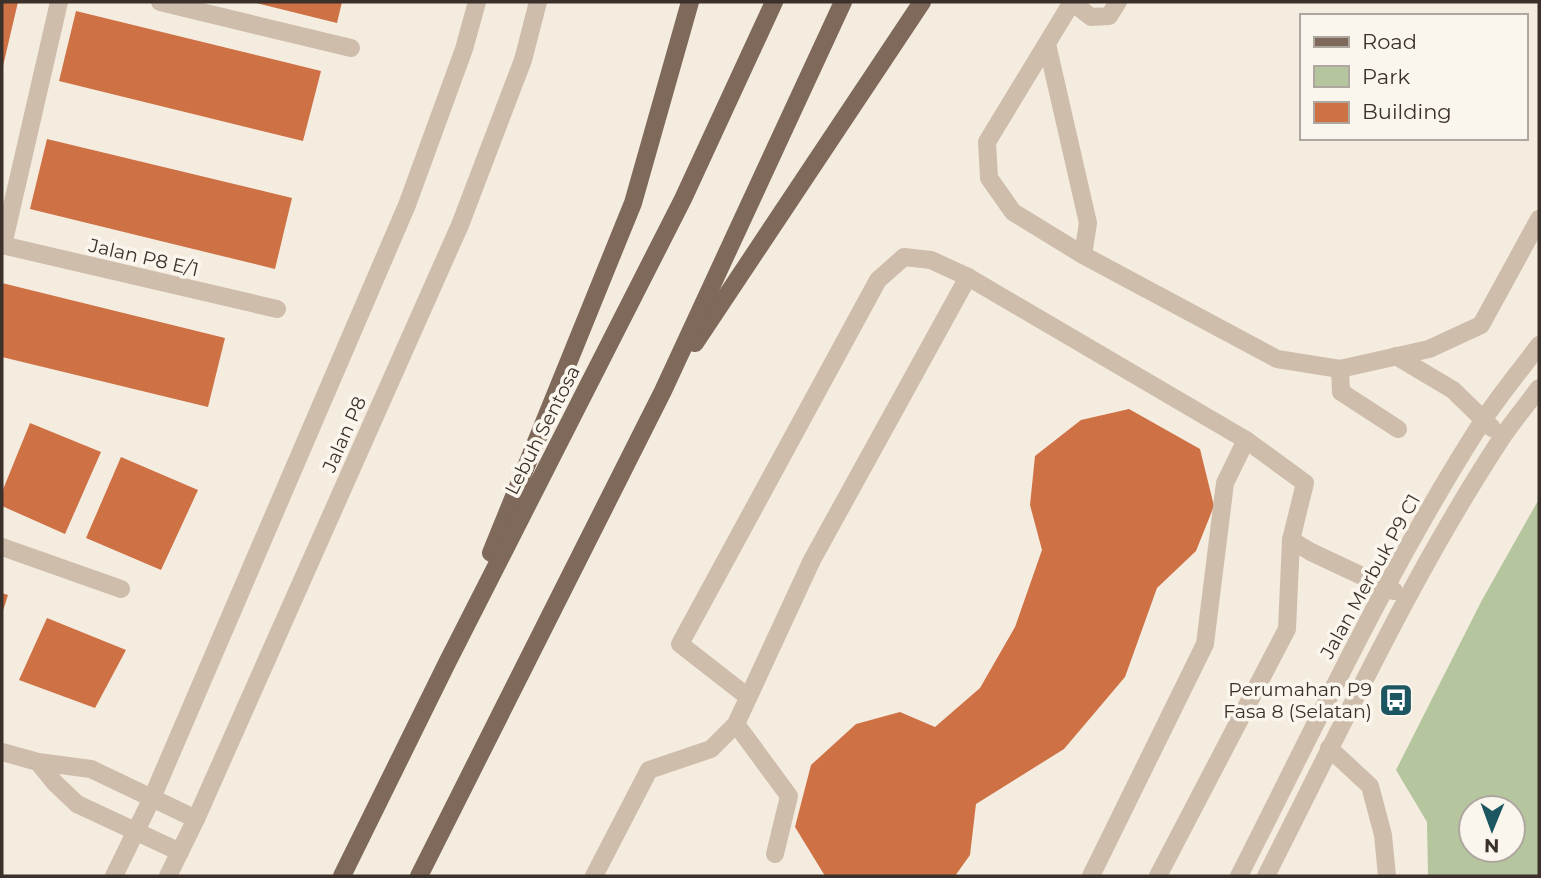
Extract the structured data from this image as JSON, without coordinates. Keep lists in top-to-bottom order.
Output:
{
  "streets": {
    "main road": ["Lebuh Sentosa"],
    "street": ["Jalan P8 E/1", "Jalan P8", "Jalan Merbuk P9 C1"]
  },
  "places": {
    "bus stop": ["Perumahan P9 Fasa 8 (Selatan)"]
  },
  "legend": ["Road", "Park", "Building"],
  "north": "bottom"
}
